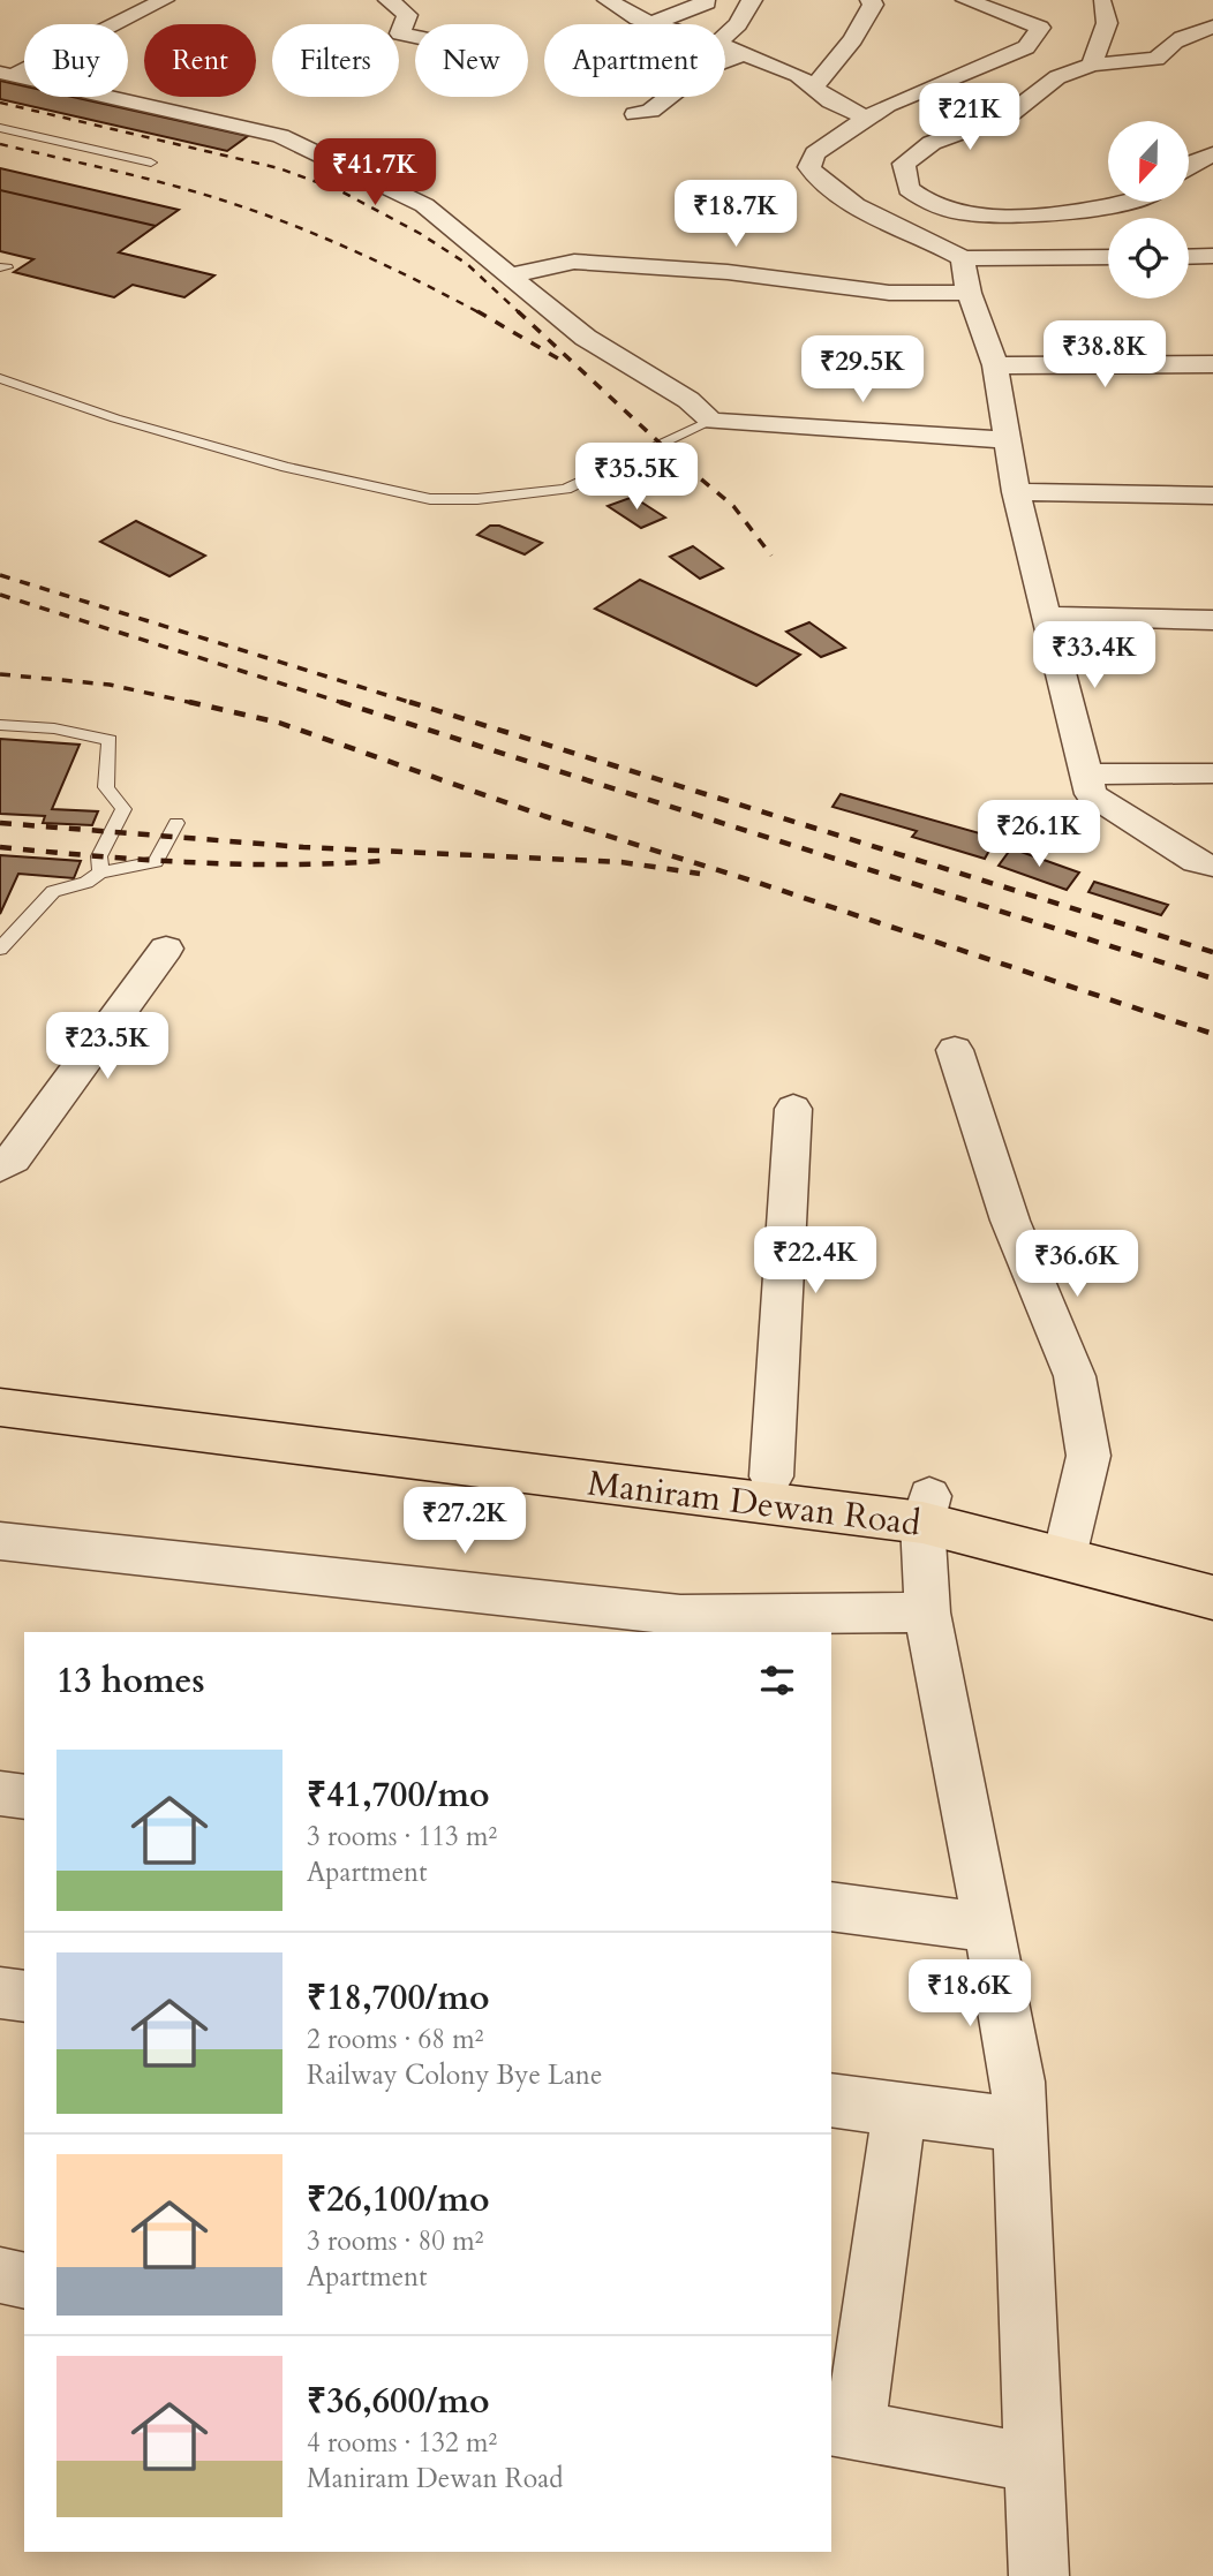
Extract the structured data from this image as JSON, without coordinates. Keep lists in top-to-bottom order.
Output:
{
  "streets": {
    "main road": ["Maniram Dewan Road"]
  },
  "north": "bottom",
  "page": {
    "chip": [
      "Buy",
      "Rent",
      "Filters",
      "New",
      "Apartment"
    ],
    "price": [
      "₹21K",
      "₹41.7K",
      "₹18.7K",
      "₹38.8K",
      "₹29.5K",
      "₹35.5K",
      "₹33.4K",
      "₹26.1K",
      "₹23.5K",
      "₹22.4K",
      "₹36.6K",
      "₹27.2K",
      "₹18.6K"
    ],
    "heading": "13 homes",
    "list": [
      {
        "name": "₹41,700/mo",
        "note": "3 rooms · 113 m² · Apartment"
      },
      {
        "name": "₹18,700/mo",
        "note": "2 rooms · 68 m² · Railway Colony Bye Lane"
      },
      {
        "name": "₹26,100/mo",
        "note": "3 rooms · 80 m² · Apartment"
      },
      {
        "name": "₹36,600/mo",
        "note": "4 rooms · 132 m² · Maniram Dewan Road"
      }
    ]
  }
}
